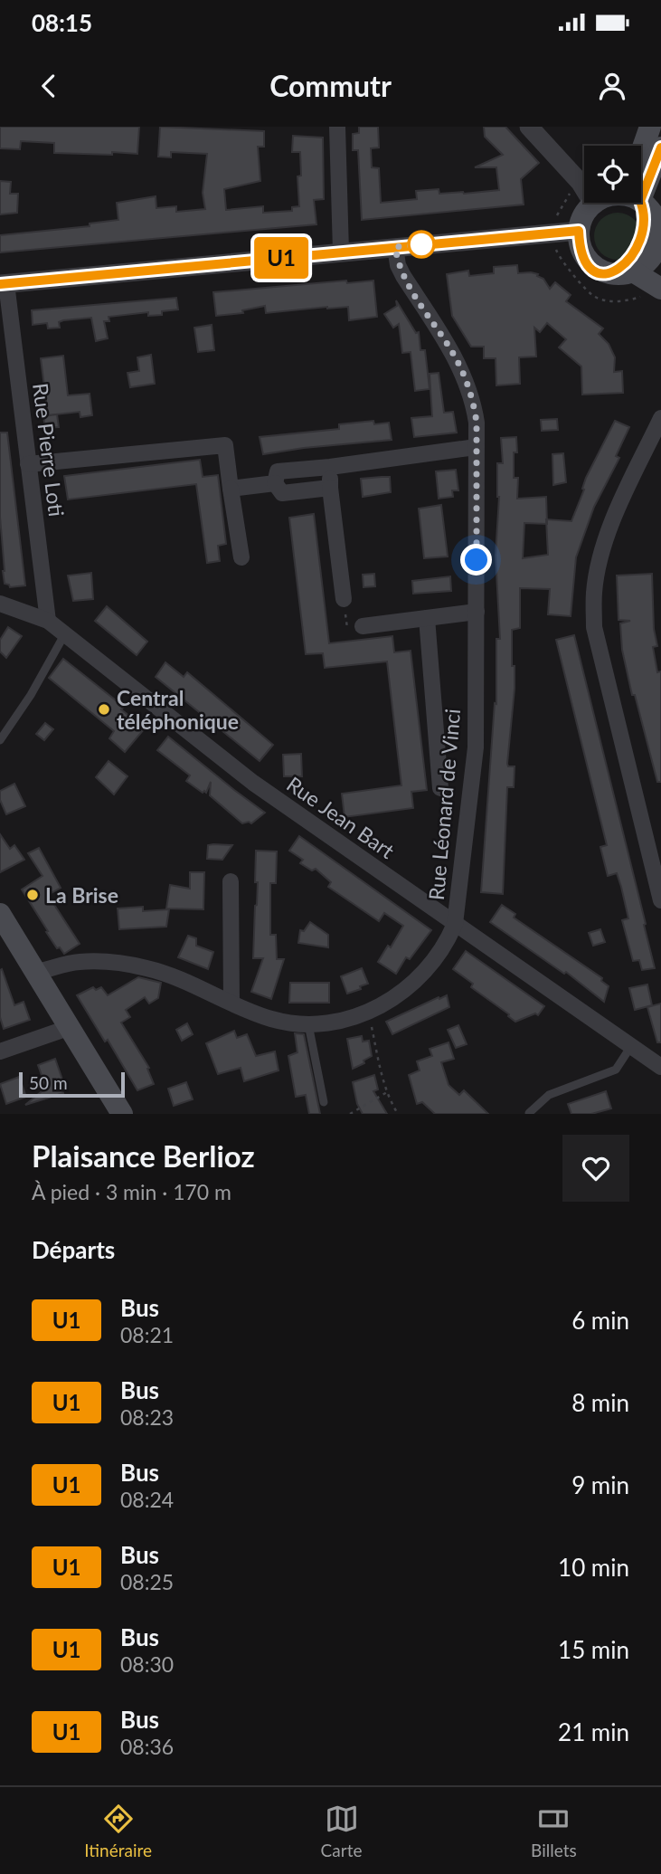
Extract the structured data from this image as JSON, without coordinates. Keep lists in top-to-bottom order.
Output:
{
  "streets": {
    "street": ["Rue Pierre Loti", "Rue Léonard de Vinci", "Rue Jean Bart"]
  },
  "crossings": [
    ["Rue Pierre Loti", "Rue Jean Bart"],
    ["Rue Léonard de Vinci", "Rue Jean Bart"]
  ],
  "places": ["Central téléphonique", "La Brise"],
  "lines": ["bus line U1"],
  "scale_bar": "50 m",
  "page": {
    "status": "08:15",
    "header": "Commutr",
    "on_map": "U1",
    "scale": "50 m",
    "heading": [
      ["Plaisance Berlioz", "À pied · 3 min · 170 m"],
      "Départs"
    ],
    "list": [
      {
        "mark": "U1",
        "name": "Bus",
        "note": "08:21",
        "value": "6 min"
      },
      {
        "mark": "U1",
        "name": "Bus",
        "note": "08:23",
        "value": "8 min"
      },
      {
        "mark": "U1",
        "name": "Bus",
        "note": "08:24",
        "value": "9 min"
      },
      {
        "mark": "U1",
        "name": "Bus",
        "note": "08:25",
        "value": "10 min"
      },
      {
        "mark": "U1",
        "name": "Bus",
        "note": "08:30",
        "value": "15 min"
      },
      {
        "mark": "U1",
        "name": "Bus",
        "note": "08:36",
        "value": "21 min"
      }
    ],
    "tabs": ["Itinéraire", "Carte", "Billets"]
  }
}
